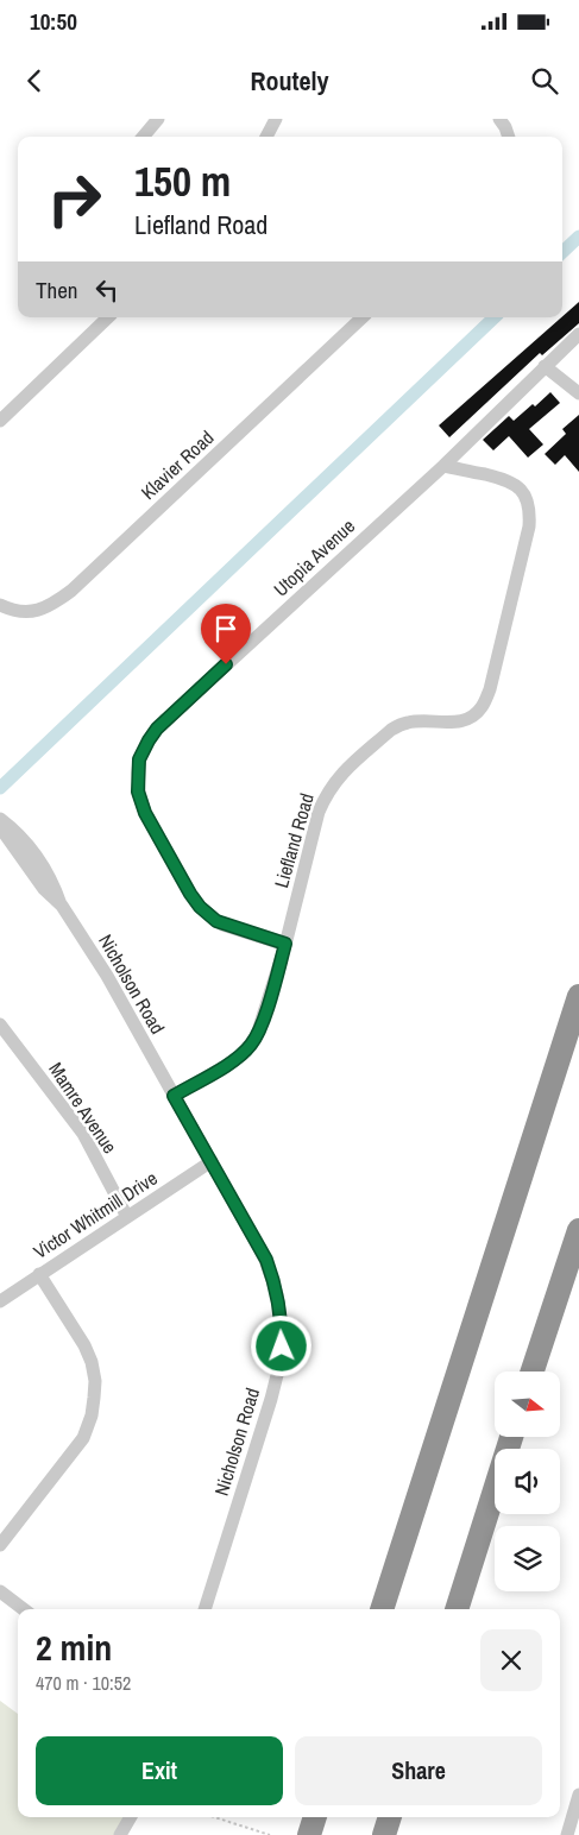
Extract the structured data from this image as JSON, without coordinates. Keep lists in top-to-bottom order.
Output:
{
  "streets": {
    "street": [
      "Klavier Road",
      "Utopia Avenue",
      "Liefland Road",
      "Nicholson Road",
      "Mamre Avenue",
      "Victor Whitmill Drive"
    ]
  },
  "crossings": [
    ["Utopia Avenue", "Liefland Road"],
    ["Liefland Road", "Nicholson Road"],
    ["Nicholson Road", "Victor Whitmill Drive"],
    ["Mamre Avenue", "Victor Whitmill Drive"]
  ],
  "north": "right",
  "page": {
    "status": "10:50",
    "header": "Routely",
    "turn": ["150 m", "Liefland Road"],
    "then": "Then",
    "heading": ["2 min", "470 m · 10:52"],
    "buttons": ["Exit", "Share"]
  }
}
